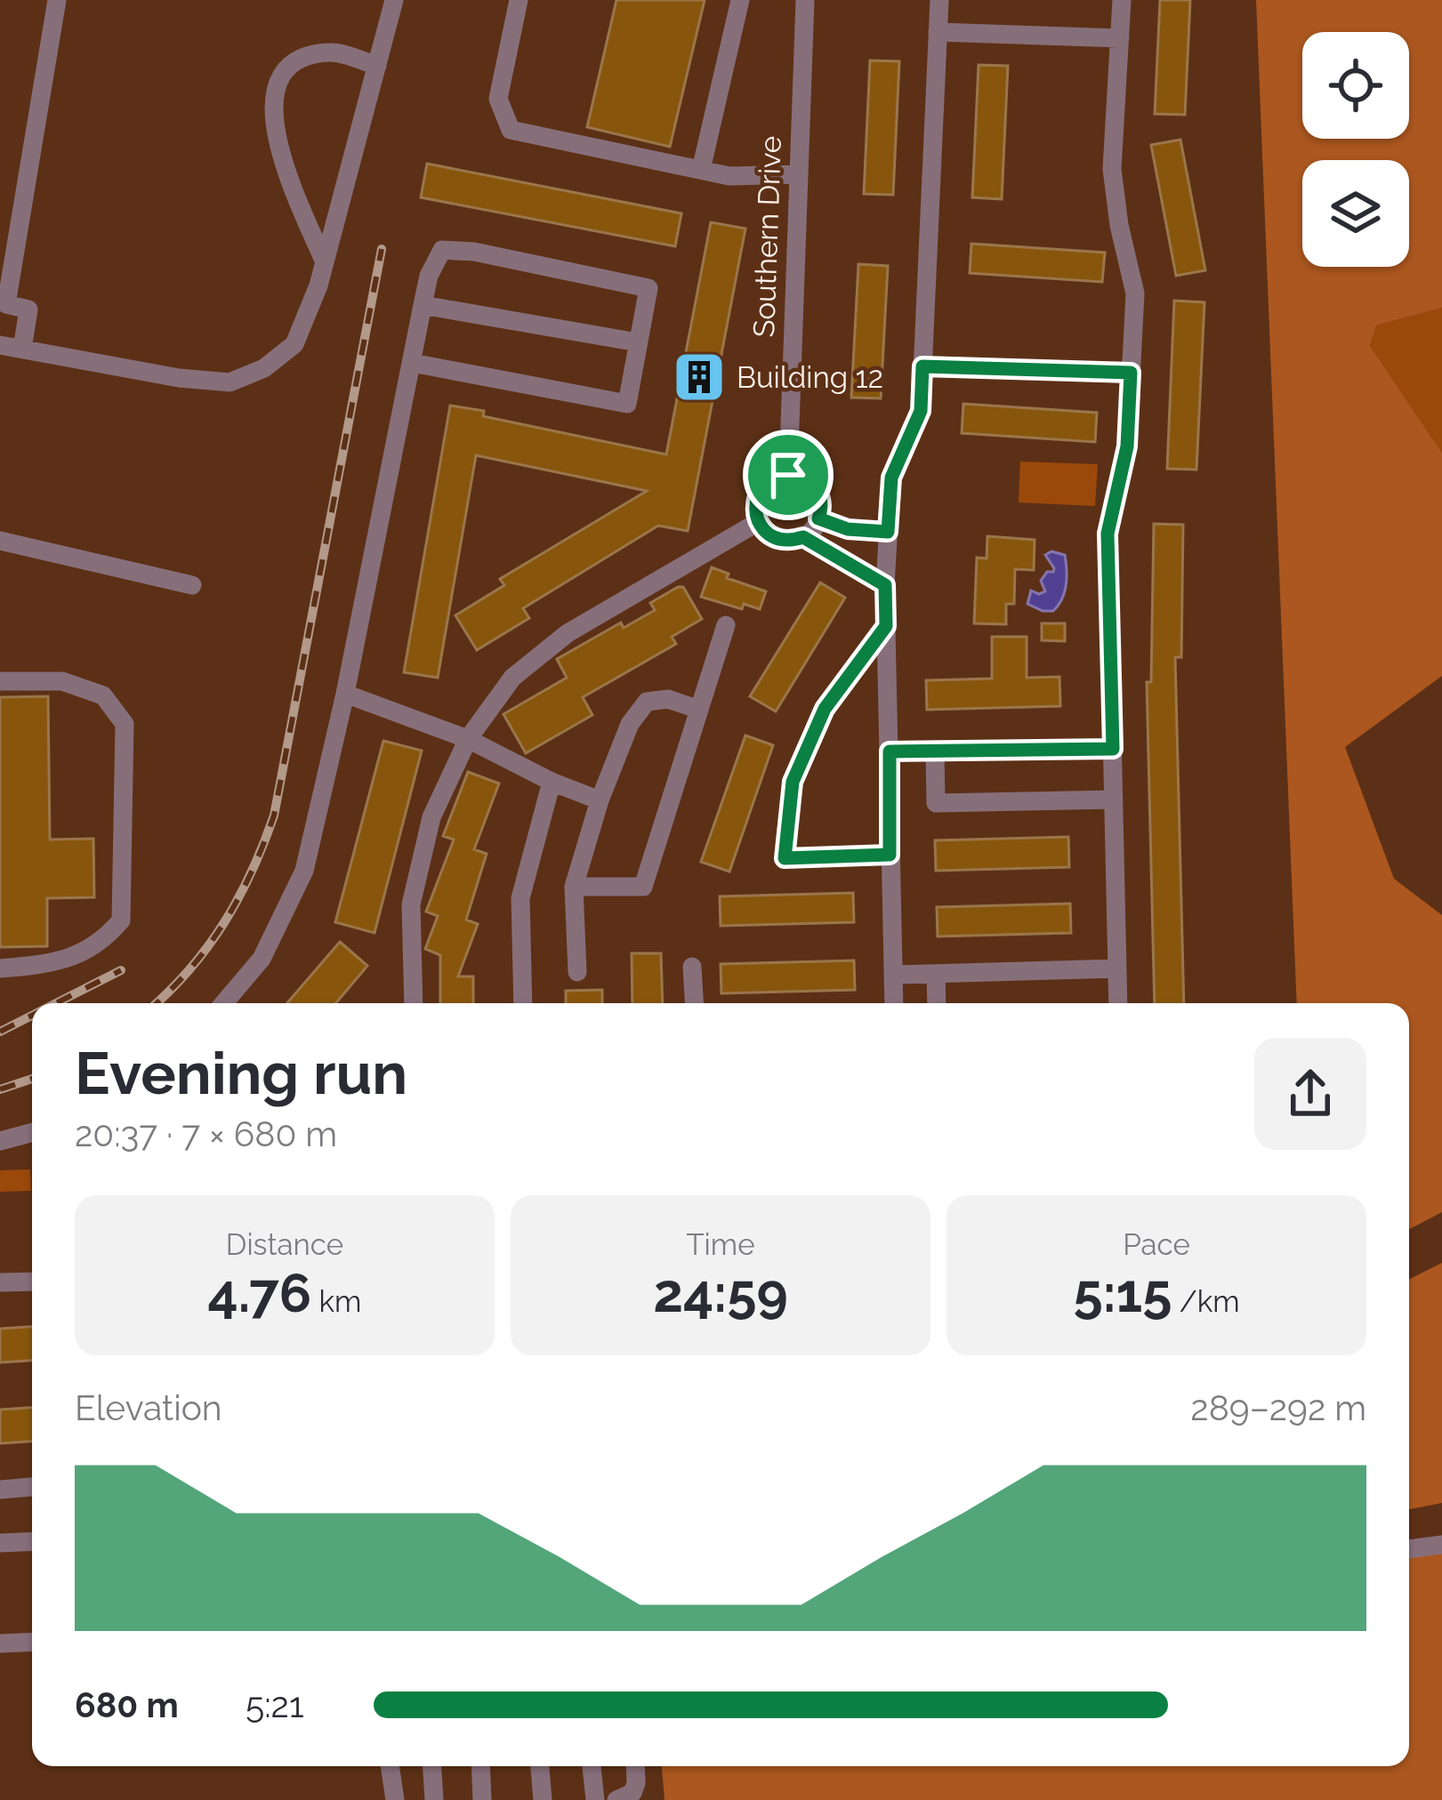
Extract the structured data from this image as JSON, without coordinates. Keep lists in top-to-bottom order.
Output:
{
  "streets": {
    "street": ["Southern Drive"]
  },
  "places": {
    "building": ["Building 12"]
  },
  "page": {
    "heading": ["Evening run", "20:37 · 7 × 680 m"],
    "stats": [
      ["Distance", "4.76 km"],
      ["Time", "24:59"],
      ["Pace", "5:15 /km"]
    ],
    "chart": ["Elevation", "289–292 m"],
    "list": [
      {
        "name": "680 m",
        "note": "5:21"
      }
    ]
  }
}
